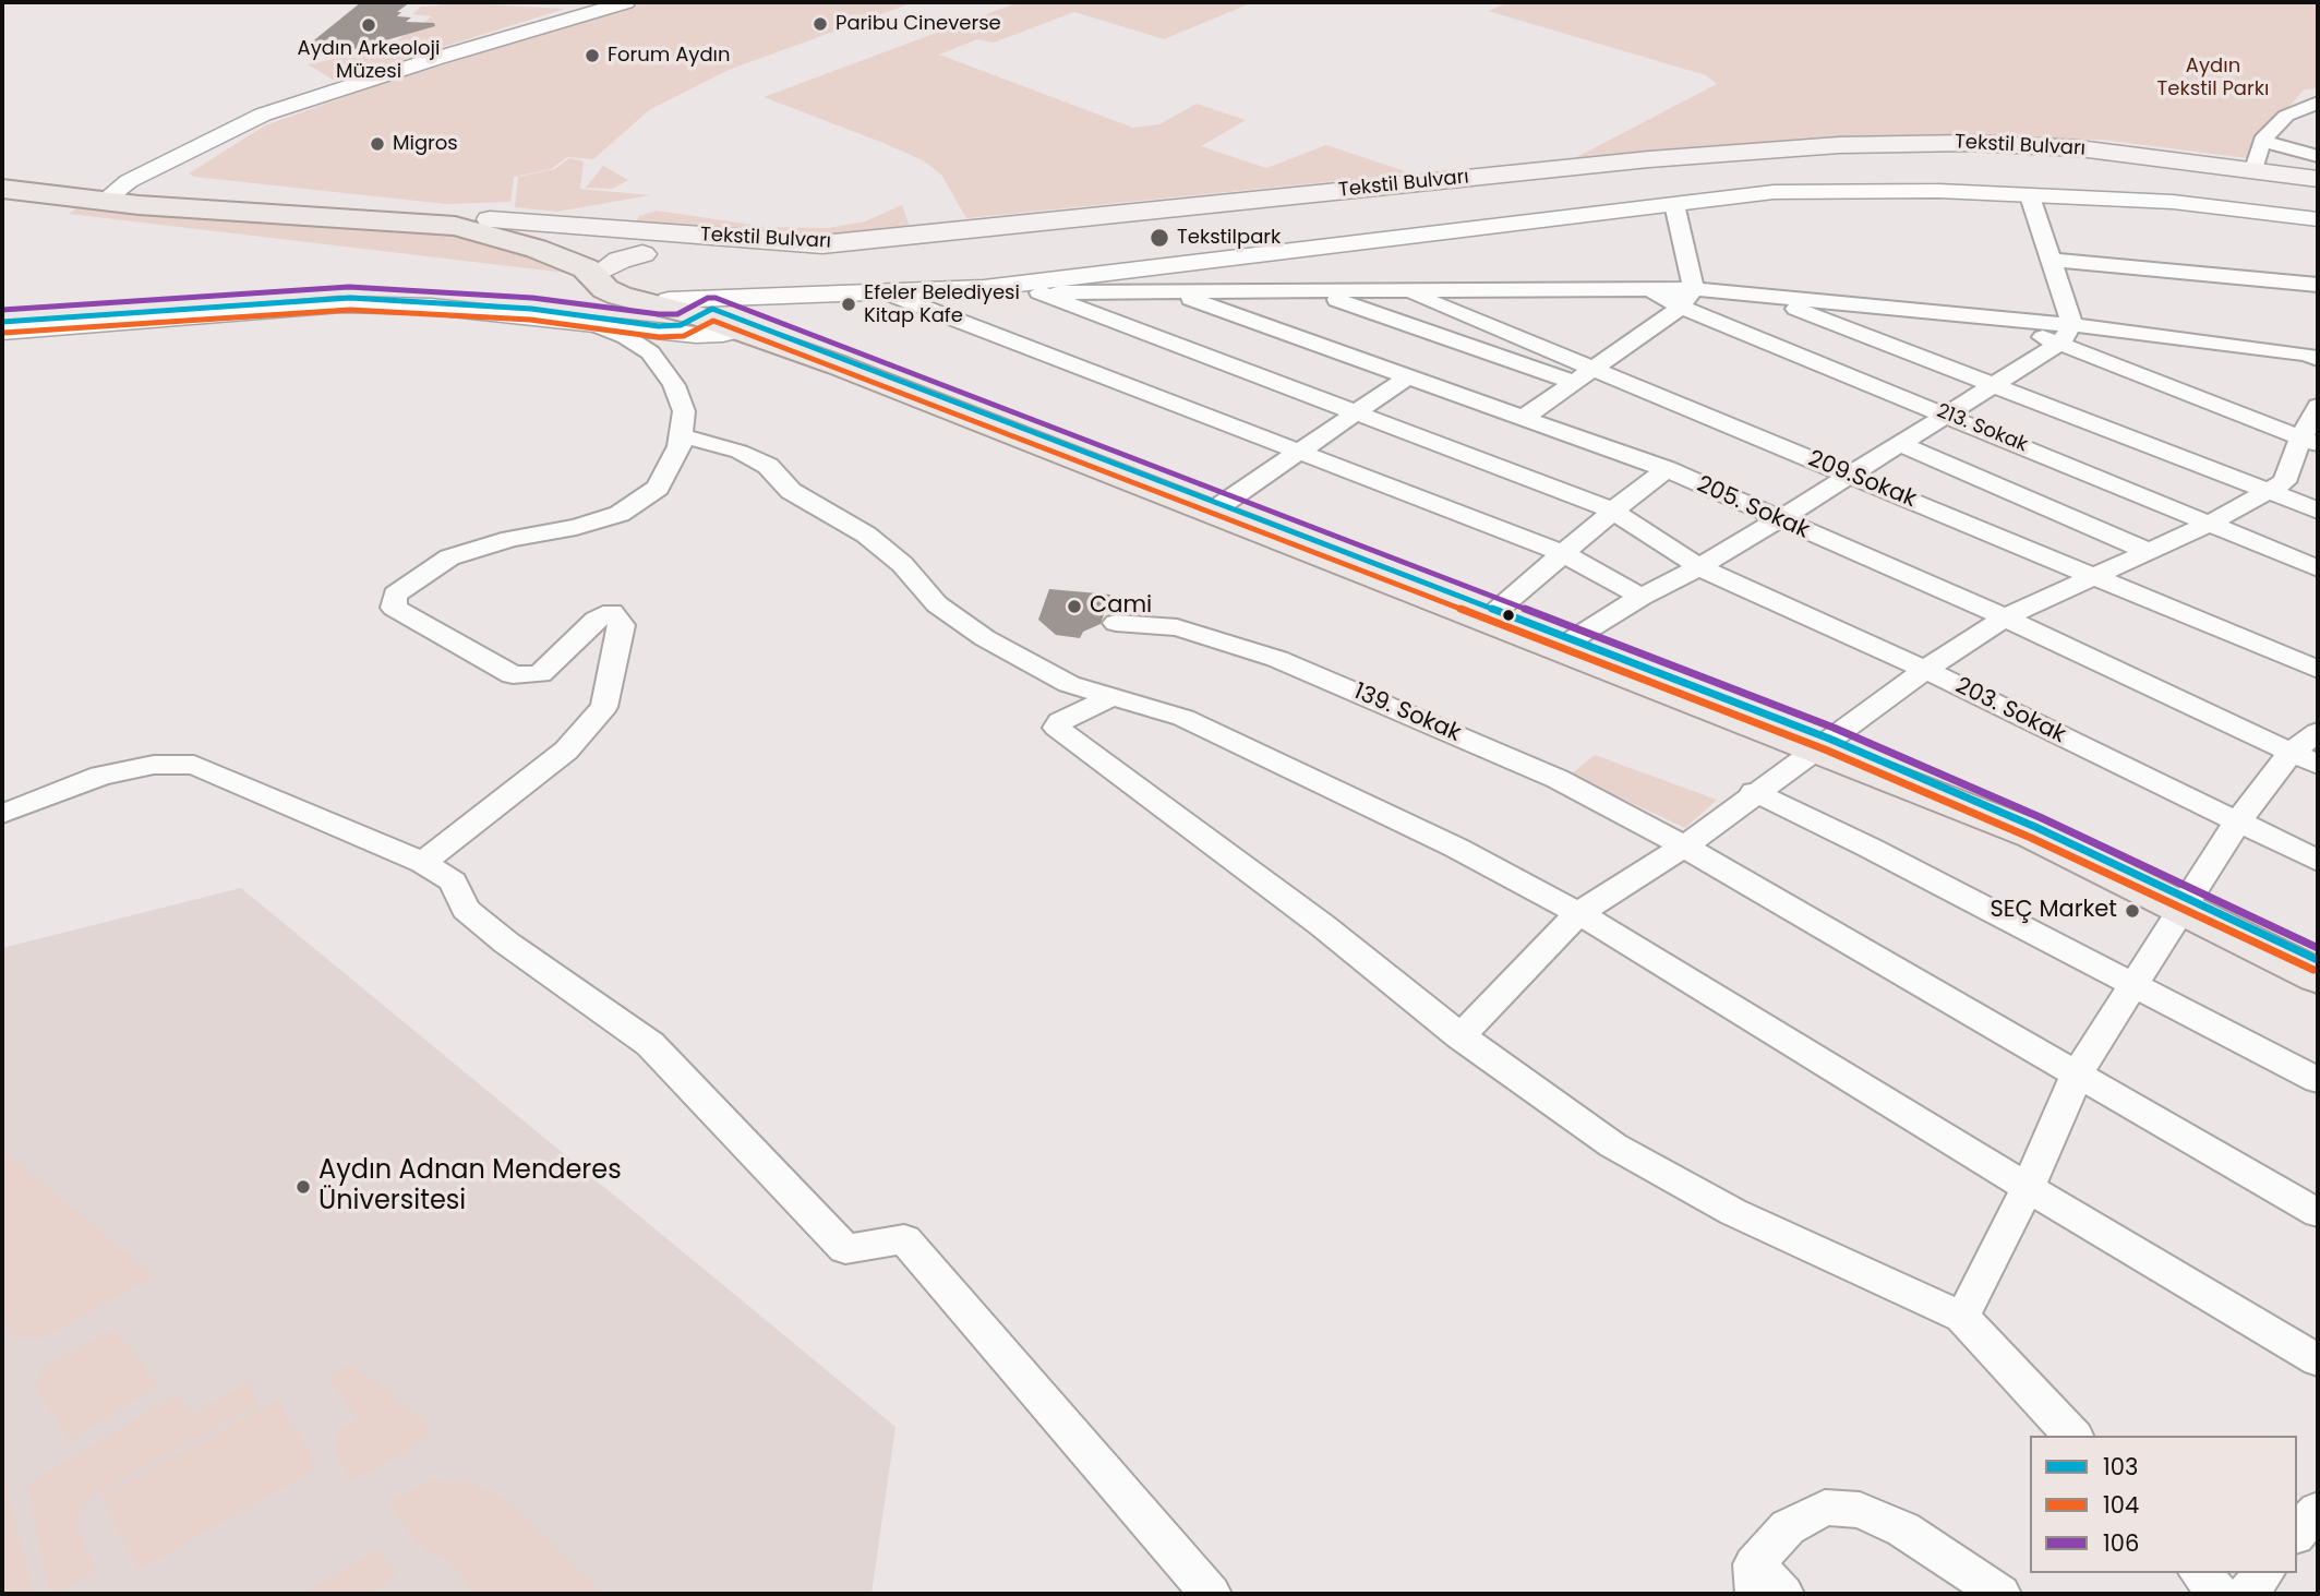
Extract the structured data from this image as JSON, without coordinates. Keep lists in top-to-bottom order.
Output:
{
  "streets": {
    "main road": ["Tekstil Bulvarı"],
    "street": [
      "213. Sokak",
      "209.Sokak",
      "205. Sokak",
      "203. Sokak",
      "139. Sokak"
    ]
  },
  "crossings": [
    ["213. Sokak", "209.Sokak"]
  ],
  "parks": ["Aydın Tekstil Parkı"],
  "places": [
    "Paribu Cineverse",
    "Aydın Arkeoloji Müzesi",
    "Forum Aydın",
    "Migros",
    "Tekstilpark",
    "Efeler Belediyesi Kitap Kafe",
    "Cami",
    "SEÇ Market",
    "Aydın Adnan Menderes Üniversitesi"
  ],
  "lines": ["transit line 106", "transit line 103", "transit line 104"],
  "legend": ["103", "104", "106"]
}
